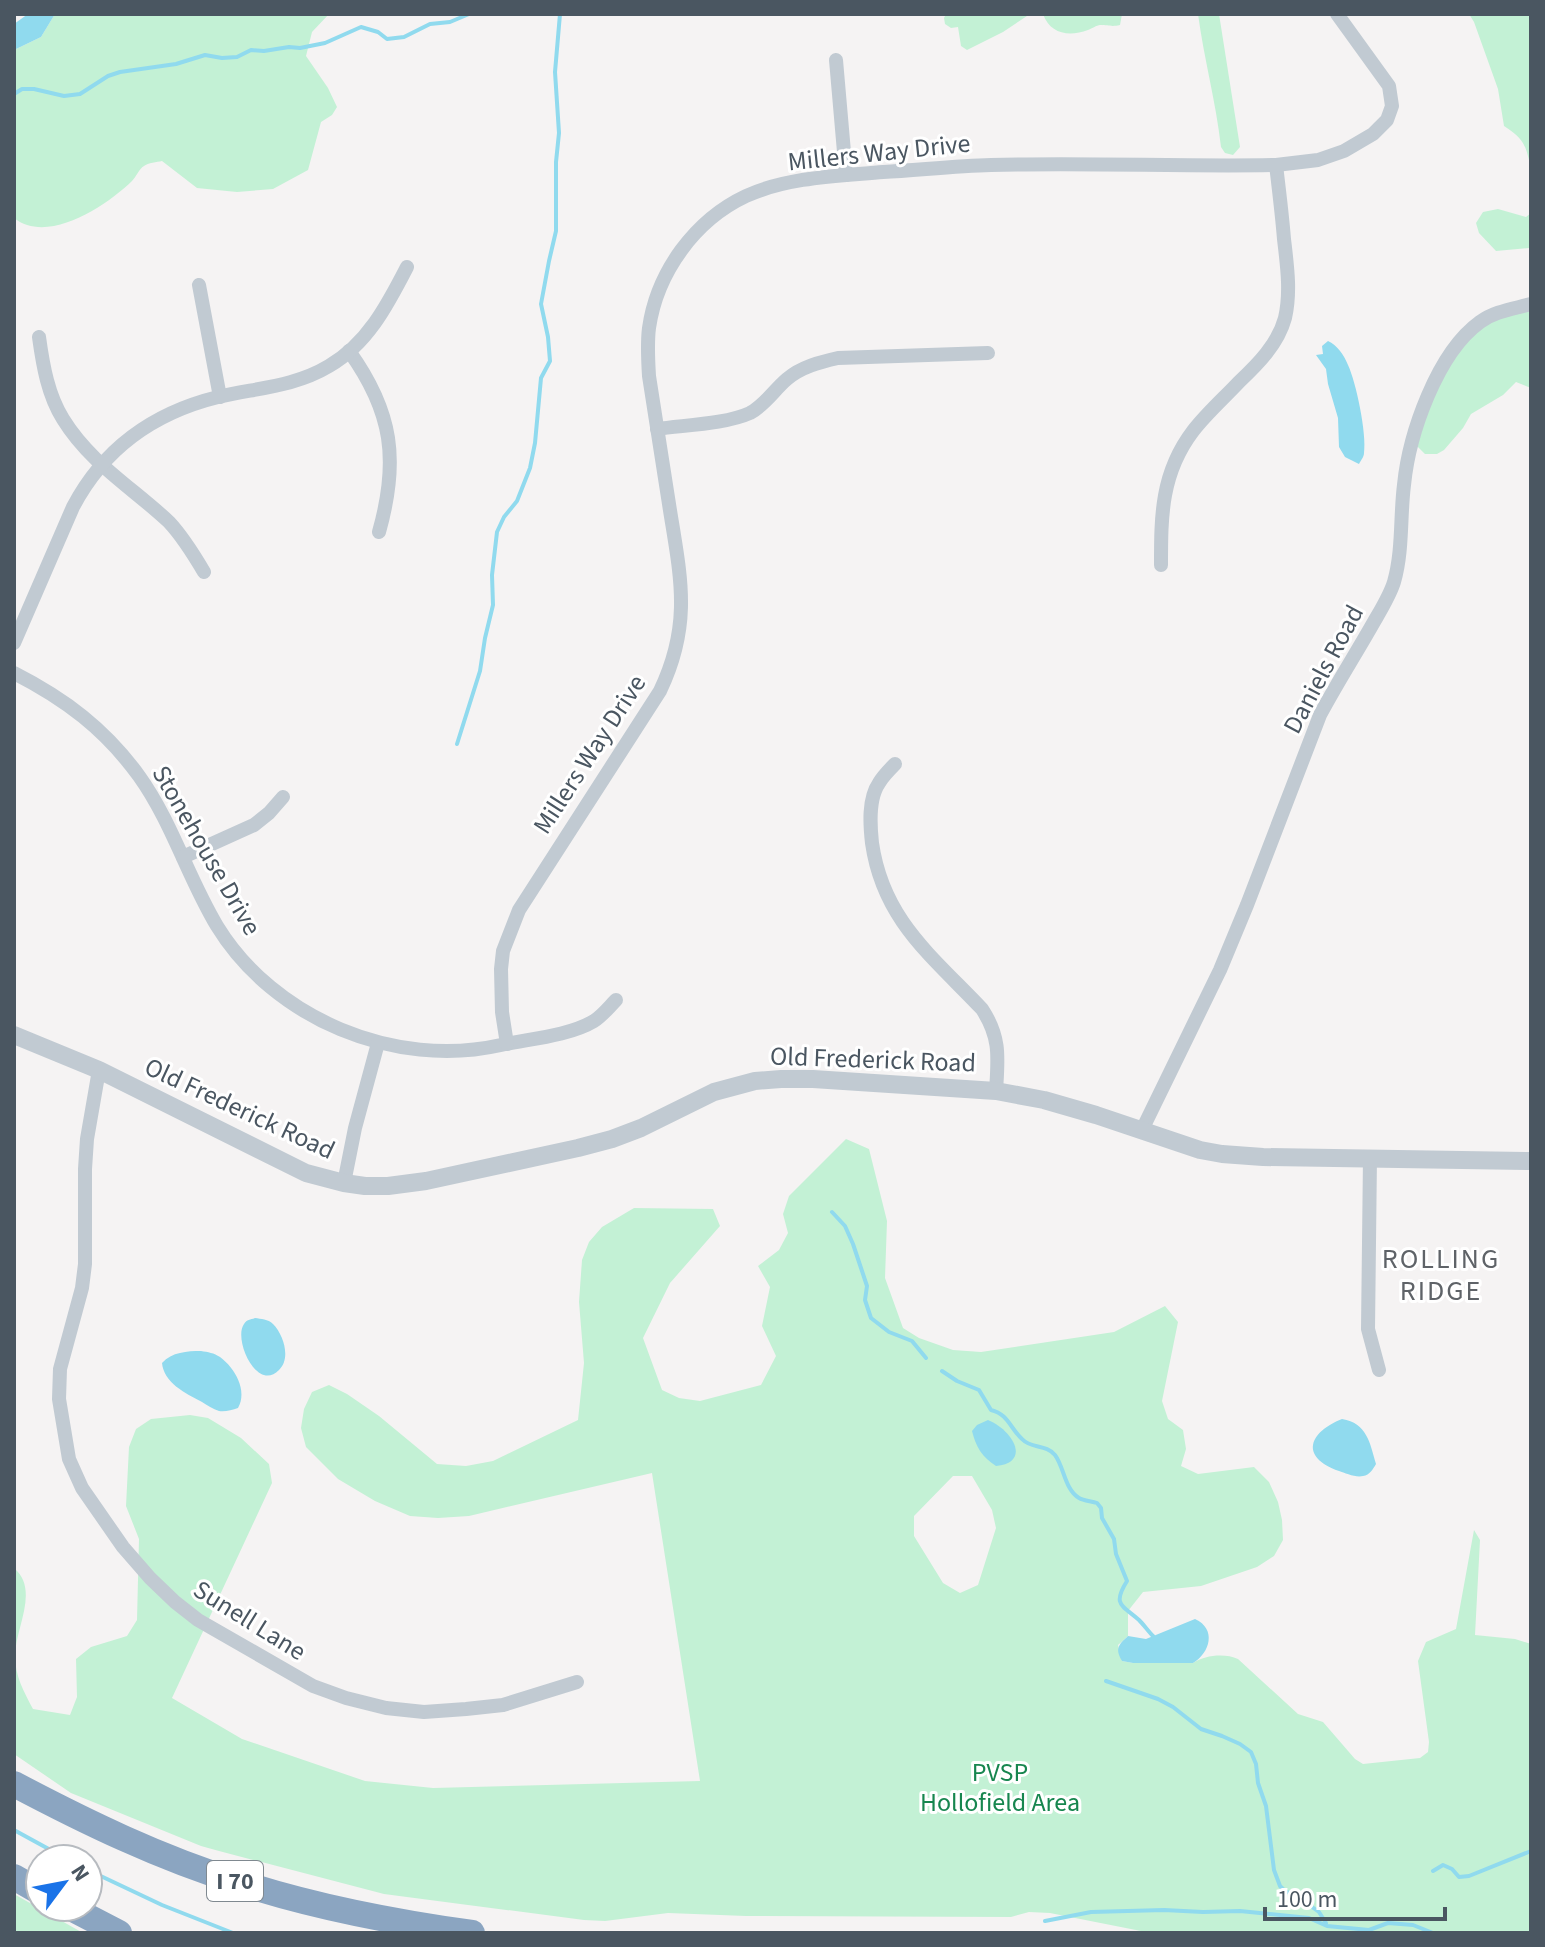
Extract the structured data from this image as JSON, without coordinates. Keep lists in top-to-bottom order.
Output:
{
  "streets": {
    "highway": ["I 70"],
    "street": [
      "Millers Way Drive",
      "Daniels Road",
      "Stonehouse Drive",
      "Old Frederick Road",
      "Sunell Lane"
    ]
  },
  "crossings": [
    ["Millers Way Drive", "Stonehouse Drive"],
    ["Daniels Road", "Old Frederick Road"],
    ["Old Frederick Road", "Sunell Lane"]
  ],
  "districts": ["ROLLING RIDGE"],
  "parks": ["PVSP Hollofield Area"],
  "scale_bar": "100 m",
  "north": "top right"
}
